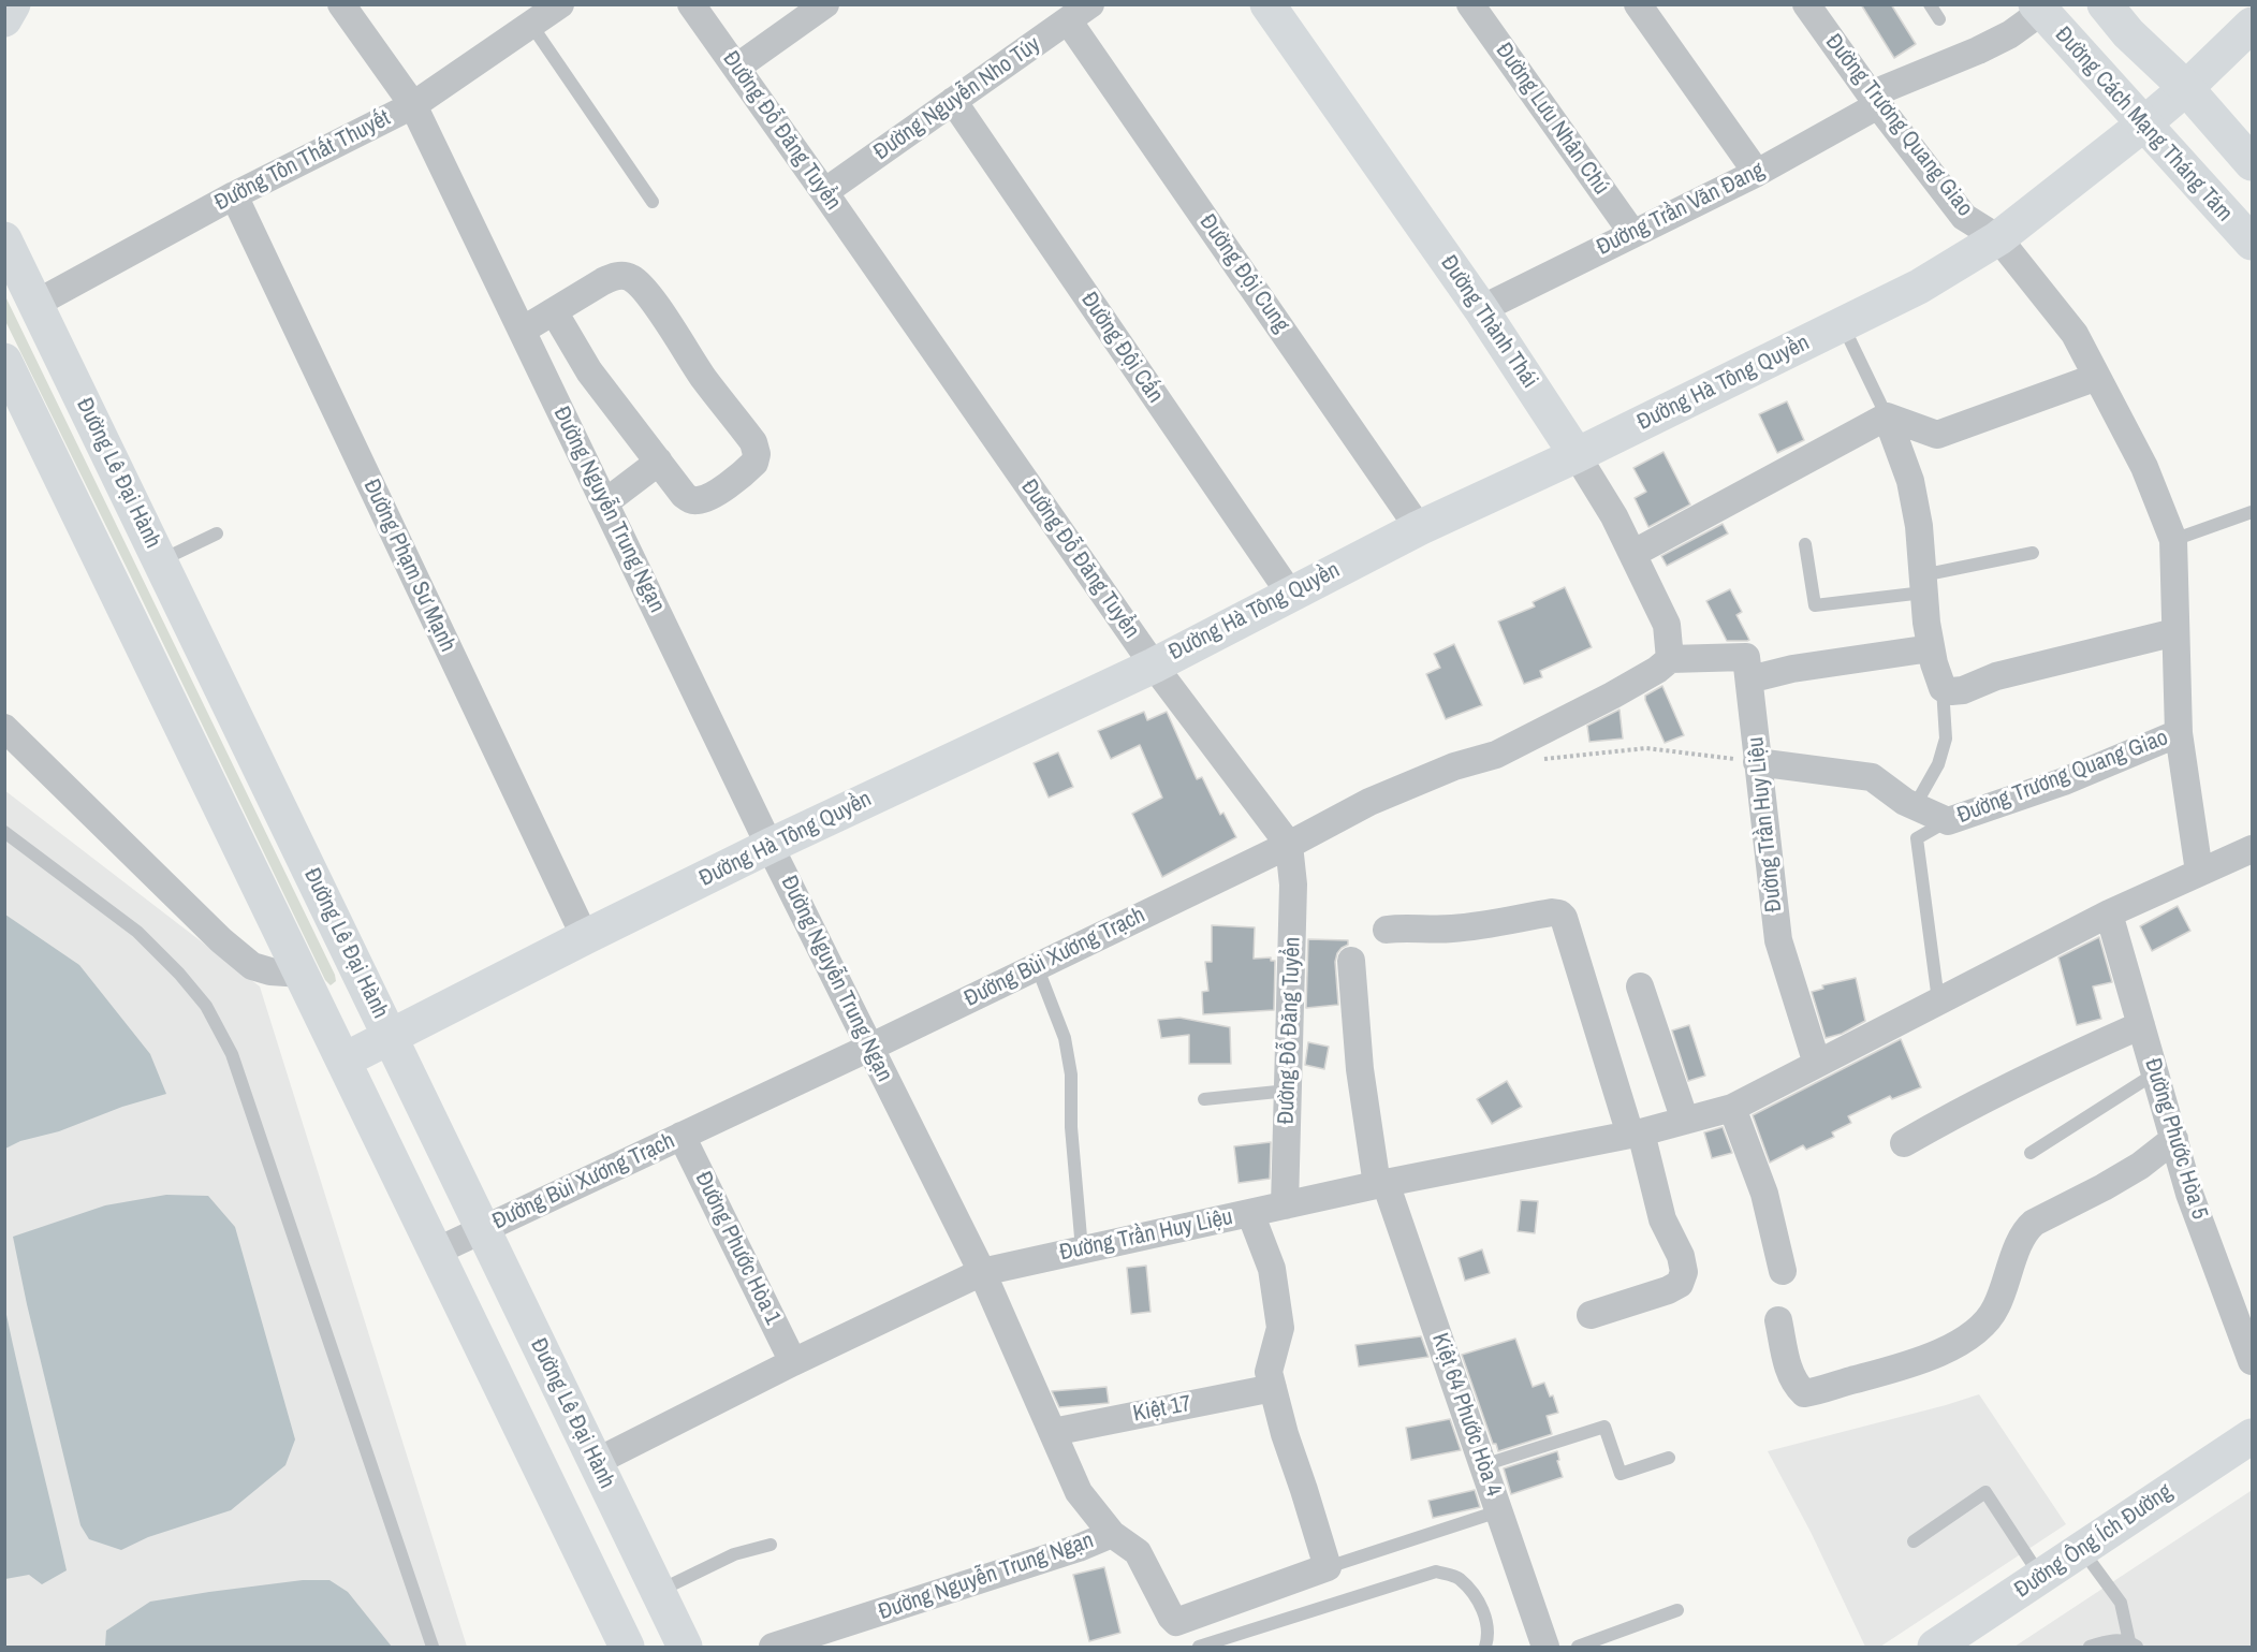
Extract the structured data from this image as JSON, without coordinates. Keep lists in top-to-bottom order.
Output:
{
  "streets": {
    "main road": [
      "Đường Cách Mạng Tháng Tám",
      "Đường Thành Thái",
      "Đường Hà Tông Quyền",
      "Đường Lê Đại Hành",
      "Đường Ông Ích Đường"
    ],
    "street": [
      "Đường Nguyễn Nho Túy",
      "Đường Lưu Nhân Chú",
      "Đường Trương Quang Giao",
      "Đường Đỗ Đăng Tuyển",
      "Đường Tôn Thất Thuyết",
      "Đường Trần Văn Đang",
      "Đường Đội Cung",
      "Đường Đội Cấn",
      "Đường Nguyễn Trung Ngạn",
      "Đường Phạm Sư Mạnh",
      "Đường Trần Huy Liệu",
      "Đường Bùi Xương Trạch",
      "Đường Phước Hòa 5",
      "Đường Phước Hòa 1",
      "Kiệt 17",
      "Kiệt 64 Phước Hòa 4"
    ]
  },
  "crossings": [
    ["Đường Nguyễn Nho Túy", "Đường Đỗ Đăng Tuyển"],
    ["Đường Nguyễn Nho Túy", "Đường Đội Cung"],
    ["Đường Nguyễn Nho Túy", "Đường Đội Cấn"],
    ["Đường Lưu Nhân Chú", "Đường Trần Văn Đang"],
    ["Đường Cách Mạng Tháng Tám", "Đường Trần Văn Đang"],
    ["Đường Cách Mạng Tháng Tám", "Đường Hà Tông Quyền"],
    ["Đường Trương Quang Giao", "Đường Trần Văn Đang"],
    ["Đường Trương Quang Giao", "Đường Hà Tông Quyền"],
    ["Đường Đỗ Đăng Tuyển", "Đường Hà Tông Quyền"],
    ["Đường Đỗ Đăng Tuyển", "Đường Trần Huy Liệu"],
    ["Đường Đỗ Đăng Tuyển", "Đường Bùi Xương Trạch"],
    ["Đường Tôn Thất Thuyết", "Đường Lê Đại Hành"],
    ["Đường Tôn Thất Thuyết", "Đường Nguyễn Trung Ngạn"],
    ["Đường Tôn Thất Thuyết", "Đường Phạm Sư Mạnh"],
    ["Đường Trần Văn Đang", "Đường Thành Thái"],
    ["Đường Đội Cung", "Đường Hà Tông Quyền"],
    ["Đường Thành Thái", "Đường Hà Tông Quyền"],
    ["Đường Thành Thái", "Đường Trần Huy Liệu"],
    ["Đường Thành Thái", "Đường Bùi Xương Trạch"],
    ["Đường Đội Cấn", "Đường Hà Tông Quyền"],
    ["Đường Hà Tông Quyền", "Đường Lê Đại Hành"],
    ["Đường Hà Tông Quyền", "Đường Nguyễn Trung Ngạn"],
    ["Đường Hà Tông Quyền", "Đường Phạm Sư Mạnh"],
    ["Đường Lê Đại Hành", "Đường Trần Huy Liệu"],
    ["Đường Lê Đại Hành", "Đường Bùi Xương Trạch"],
    ["Đường Nguyễn Trung Ngạn", "Đường Trần Huy Liệu"],
    ["Đường Nguyễn Trung Ngạn", "Đường Bùi Xương Trạch"],
    ["Đường Nguyễn Trung Ngạn", "Kiệt 17"],
    ["Đường Trần Huy Liệu", "Đường Bùi Xương Trạch"],
    ["Đường Trần Huy Liệu", "Đường Phước Hòa 5"],
    ["Đường Trần Huy Liệu", "Đường Phước Hòa 1"],
    ["Đường Trần Huy Liệu", "Kiệt 64 Phước Hòa 4"],
    ["Đường Bùi Xương Trạch", "Đường Phước Hòa 1"]
  ]
}
